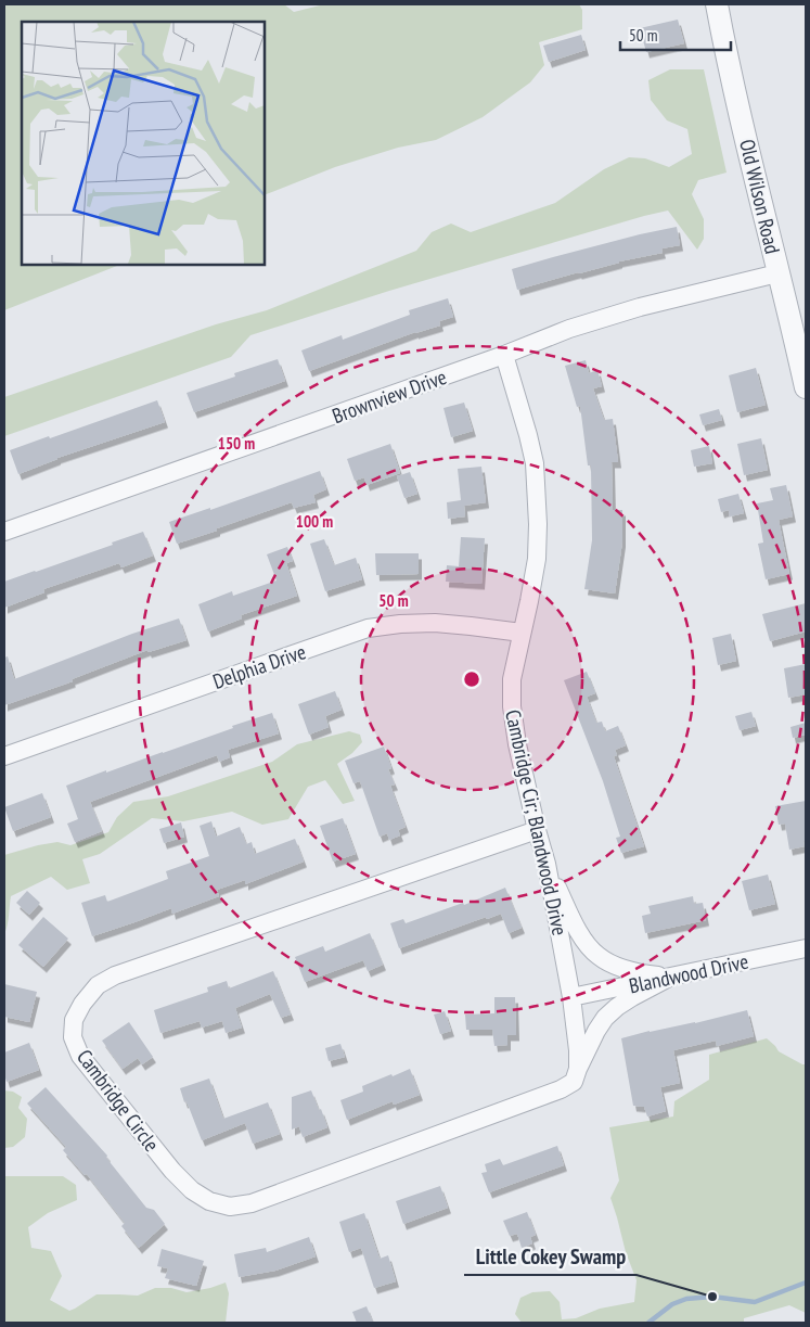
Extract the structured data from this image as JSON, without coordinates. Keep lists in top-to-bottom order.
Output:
{
  "streets": {
    "street": [
      "Old Wilson Road",
      "Brownview Drive",
      "Delphia Drive",
      "Cambridge Cir; Blandwood Drive",
      "Blandwood Drive",
      "Cambridge Circle"
    ]
  },
  "crossings": [
    ["Old Wilson Road", "Brownview Drive"],
    ["Brownview Drive", "Cambridge Cir; Blandwood Drive"],
    ["Delphia Drive", "Cambridge Cir; Blandwood Drive"],
    ["Cambridge Cir; Blandwood Drive", "Blandwood Drive"],
    ["Cambridge Cir; Blandwood Drive", "Cambridge Circle"],
    ["Blandwood Drive", "Cambridge Circle"]
  ],
  "places": ["Little Cokey Swamp"],
  "scale_bar": "50 m",
  "rings": ["150 m", "100 m", "50 m"]
}
